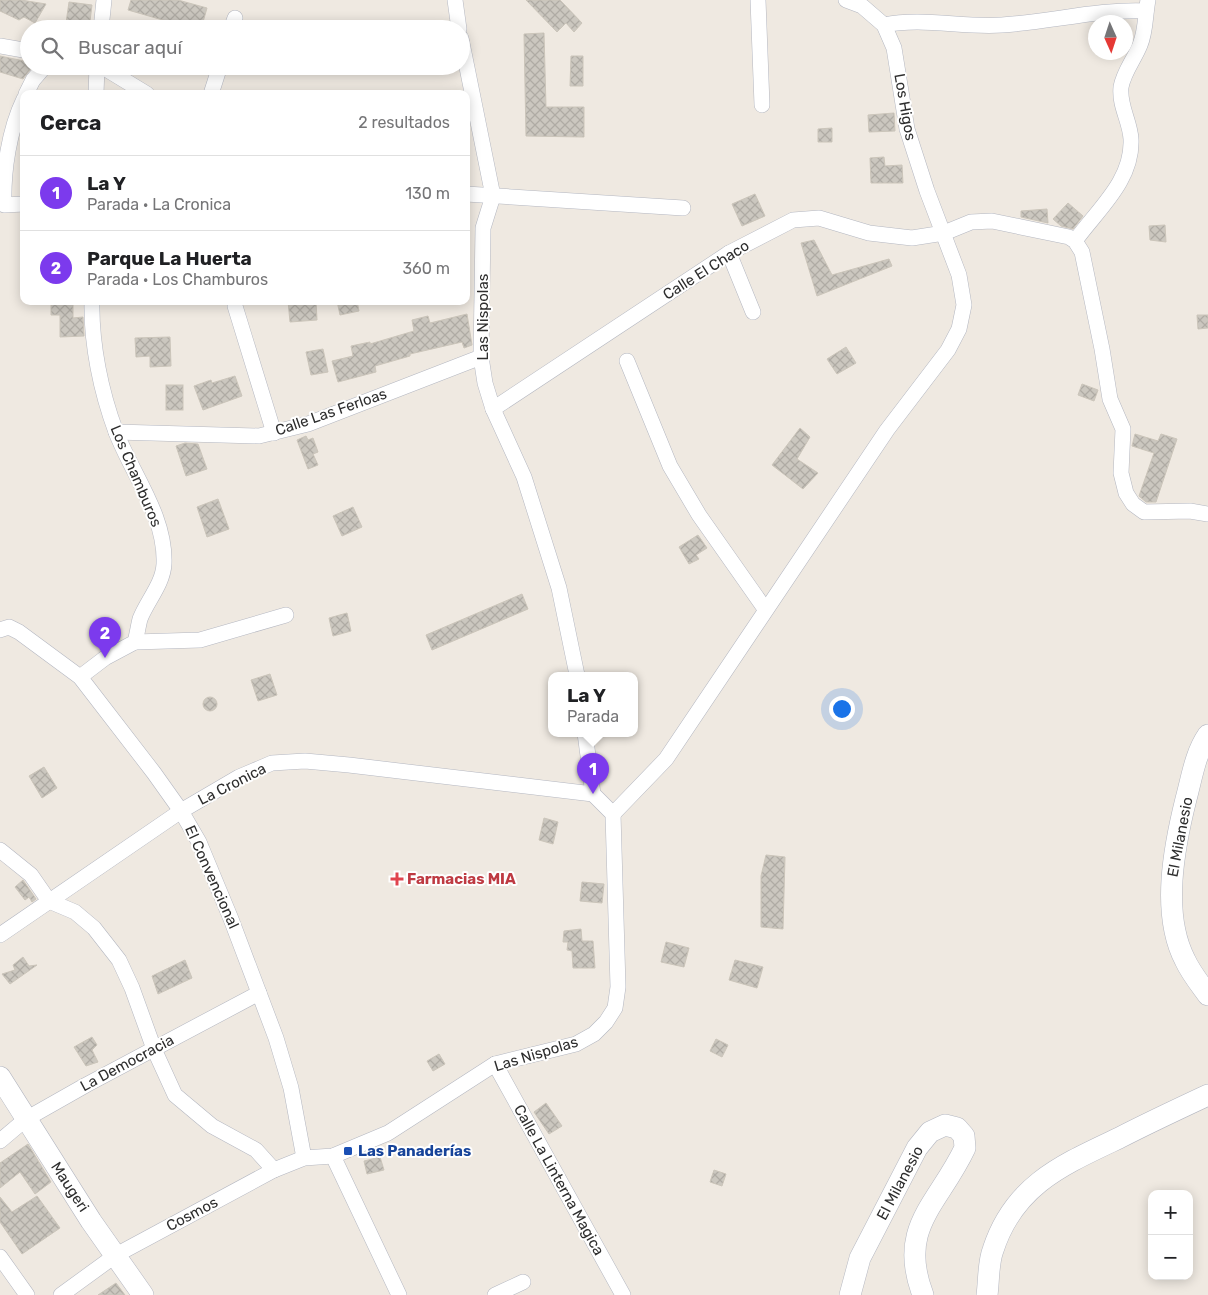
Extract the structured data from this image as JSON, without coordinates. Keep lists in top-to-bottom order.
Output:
{
  "streets": {
    "street": [
      "Los Higos",
      "Calle El Chaco",
      "Las Nispolas",
      "Calle Las Ferloas",
      "Los Chamburos",
      "La Cronica",
      "El Milanesio",
      "El Convencional",
      "La Democracia",
      "Calle La Linterna Magica",
      "Maugeri",
      "Cosmos"
    ]
  },
  "crossings": [
    ["Los Higos", "Calle El Chaco"],
    ["Los Higos", "Las Nispolas"],
    ["Calle El Chaco", "Las Nispolas"],
    ["Las Nispolas", "Calle Las Ferloas"],
    ["Las Nispolas", "Calle La Linterna Magica"],
    ["Las Nispolas", "Cosmos"],
    ["Calle Las Ferloas", "Los Chamburos"],
    ["La Cronica", "El Convencional"],
    ["El Convencional", "La Democracia"],
    ["El Convencional", "Cosmos"],
    ["La Democracia", "Maugeri"],
    ["Maugeri", "Cosmos"]
  ],
  "places": {
    "health": ["Farmacias MIA"],
    "transit": ["Las Panaderías"]
  },
  "north": "bottom",
  "page": {
    "search": "Buscar aquí",
    "heading": ["Cerca", "2 resultados"],
    "list": [
      {
        "mark": "1",
        "name": "La Y",
        "note": "Parada · La Cronica",
        "value": "130 m"
      },
      {
        "mark": "2",
        "name": "Parque La Huerta",
        "note": "Parada · Los Chamburos",
        "value": "360 m"
      }
    ],
    "pins": ["2", "1"],
    "popup": ["La Y", "Parada"],
    "map_buttons": ["+", "−"]
  }
}
